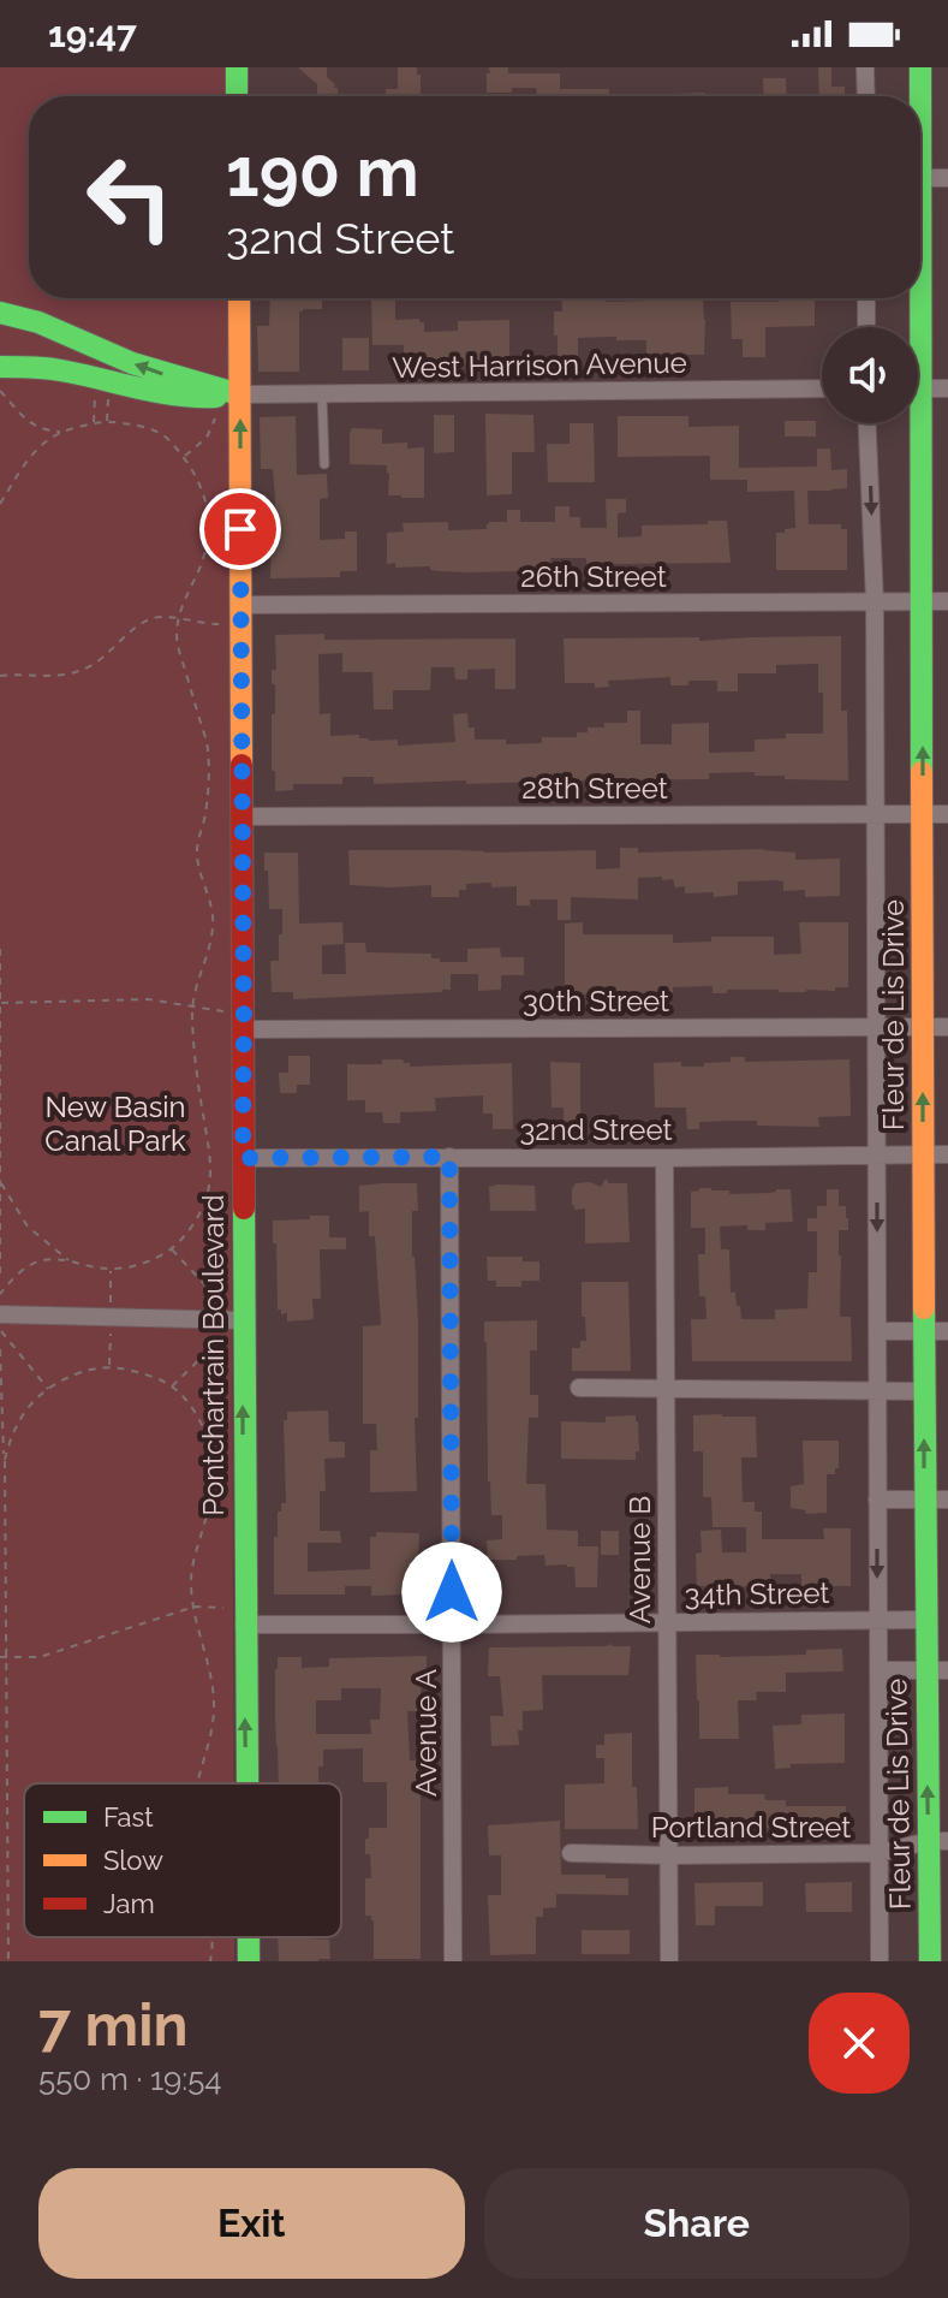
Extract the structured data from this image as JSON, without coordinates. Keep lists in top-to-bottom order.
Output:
{
  "streets": {
    "street": [
      "West Harrison Avenue",
      "26th Street",
      "28th Street",
      "30th Street",
      "Fleur de Lis Drive",
      "32nd Street",
      "Pontchartrain Boulevard",
      "Avenue B",
      "34th Street",
      "Avenue A",
      "Portland Street"
    ]
  },
  "crossings": [
    ["West Harrison Avenue", "Pontchartrain Boulevard"],
    ["26th Street", "Fleur de Lis Drive"],
    ["26th Street", "Pontchartrain Boulevard"],
    ["28th Street", "Fleur de Lis Drive"],
    ["28th Street", "Pontchartrain Boulevard"],
    ["30th Street", "Fleur de Lis Drive"],
    ["30th Street", "Pontchartrain Boulevard"],
    ["Fleur de Lis Drive", "32nd Street"],
    ["Fleur de Lis Drive", "34th Street"],
    ["Fleur de Lis Drive", "Portland Street"],
    ["32nd Street", "Pontchartrain Boulevard"],
    ["32nd Street", "Avenue B"],
    ["32nd Street", "Avenue A"],
    ["Pontchartrain Boulevard", "34th Street"],
    ["Avenue B", "34th Street"],
    ["Avenue B", "Portland Street"],
    ["34th Street", "Avenue A"]
  ],
  "one_way": ["Pontchartrain Boulevard"],
  "parks": ["New Basin Canal Park"],
  "legend": ["Fast", "Slow", "Jam"],
  "page": {
    "status": "19:47",
    "turn": ["190 m", "32nd Street"],
    "heading": ["7 min", "550 m · 19:54"],
    "buttons": ["Exit", "Share"]
  }
}
